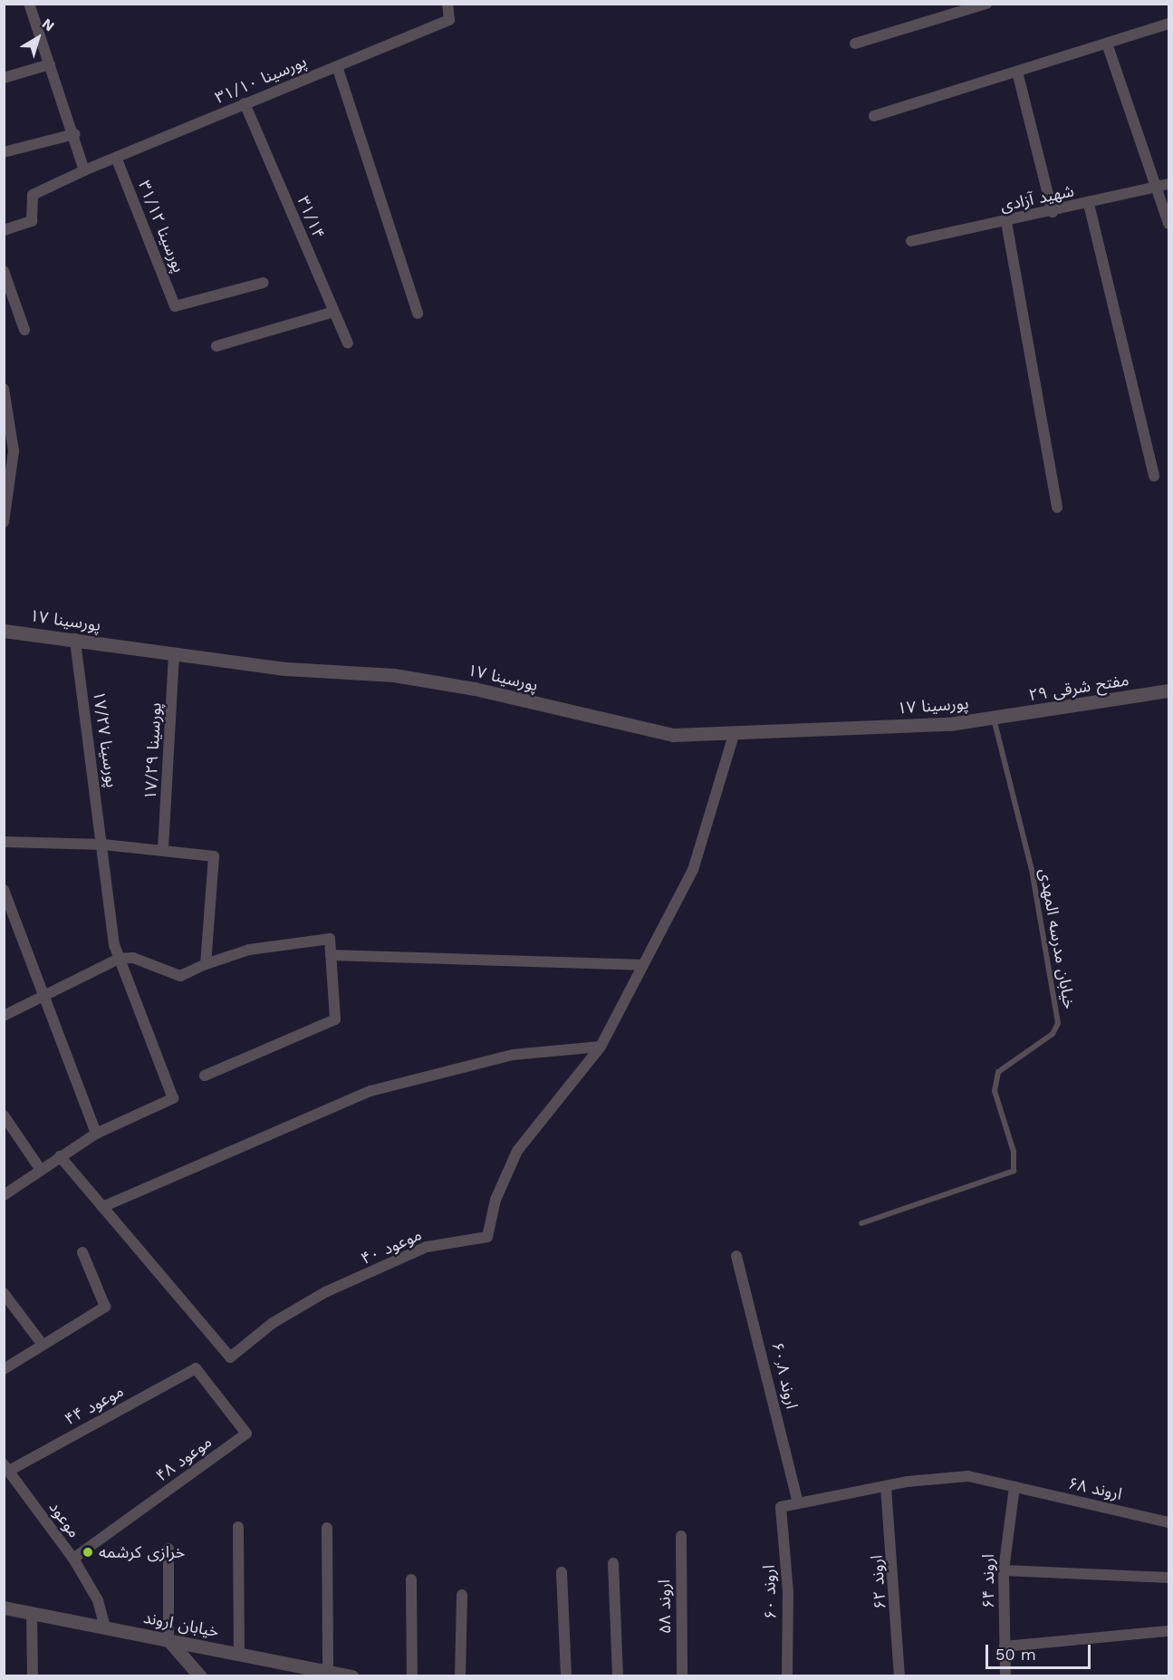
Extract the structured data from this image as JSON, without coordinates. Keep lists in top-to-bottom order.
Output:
{
  "streets": {
    "street": [
      "پورسینا ۳۱/۱۰",
      "شهید آزادی",
      "۳۱/۱۴",
      "پورسینا ۳۱/۱۲",
      "پورسینا ۱۷",
      "مفتح شرقی ۲۹",
      "پورسینا ۱۷/۲۷",
      "پورسینا ۱۷/۲۹",
      "موعود ۴۰",
      "اروند ۶۰٫۸",
      "موعود ۴۴",
      "موعود ۴۸",
      "اروند ۶۸",
      "موعود",
      "اروند ۶۴",
      "اروند ۶۲",
      "اروند ۶۰",
      "اروند ۵۸",
      "خیابان اروند"
    ],
    "lane": ["خیابان مدرسه المهدی"]
  },
  "crossings": [
    ["پورسینا ۳۱/۱۰", "۳۱/۱۴"],
    ["پورسینا ۳۱/۱۰", "پورسینا ۳۱/۱۲"],
    ["پورسینا ۱۷", "مفتح شرقی ۲۹"],
    ["پورسینا ۱۷", "پورسینا ۱۷/۲۷"],
    ["پورسینا ۱۷", "پورسینا ۱۷/۲۹"],
    ["پورسینا ۱۷", "خیابان مدرسه المهدی"],
    ["مفتح شرقی ۲۹", "خیابان مدرسه المهدی"],
    ["اروند ۶۰٫۸", "اروند ۶۸"],
    ["موعود ۴۴", "موعود ۴۸"],
    ["موعود ۴۴", "موعود"],
    ["موعود ۴۸", "موعود"],
    ["اروند ۶۸", "اروند ۶۴"],
    ["اروند ۶۸", "اروند ۶۲"],
    ["اروند ۶۸", "اروند ۶۰"],
    ["موعود", "خیابان اروند"]
  ],
  "places": ["خرازی کرشمه"],
  "scale_bar": "50 m",
  "north": "top right"
}
